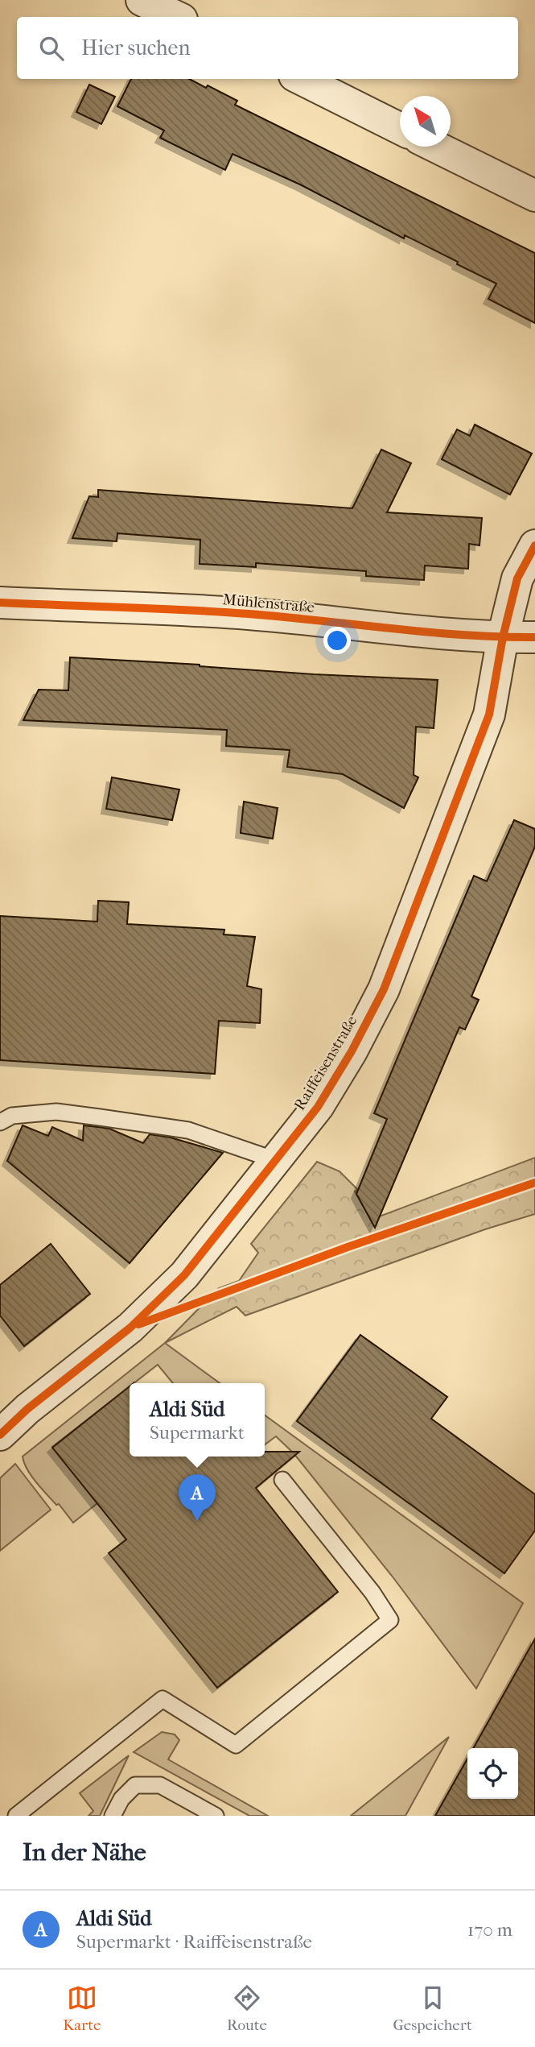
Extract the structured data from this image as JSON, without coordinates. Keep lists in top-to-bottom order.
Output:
{
  "streets": {
    "street": ["Mühlenstraße", "Raiffeisenstraße"]
  },
  "crossings": [
    ["Mühlenstraße", "Raiffeisenstraße"]
  ],
  "north": "top left",
  "page": {
    "search": "Hier suchen",
    "popup": ["Aldi Süd", "Supermarkt"],
    "pins": "A",
    "heading": "In der Nähe",
    "list": [
      {
        "mark": "A",
        "name": "Aldi Süd",
        "note": "Supermarkt · Raiffeisenstraße",
        "value": "170 m"
      }
    ],
    "nav": ["Karte", "Route", "Gespeichert"]
  }
}
